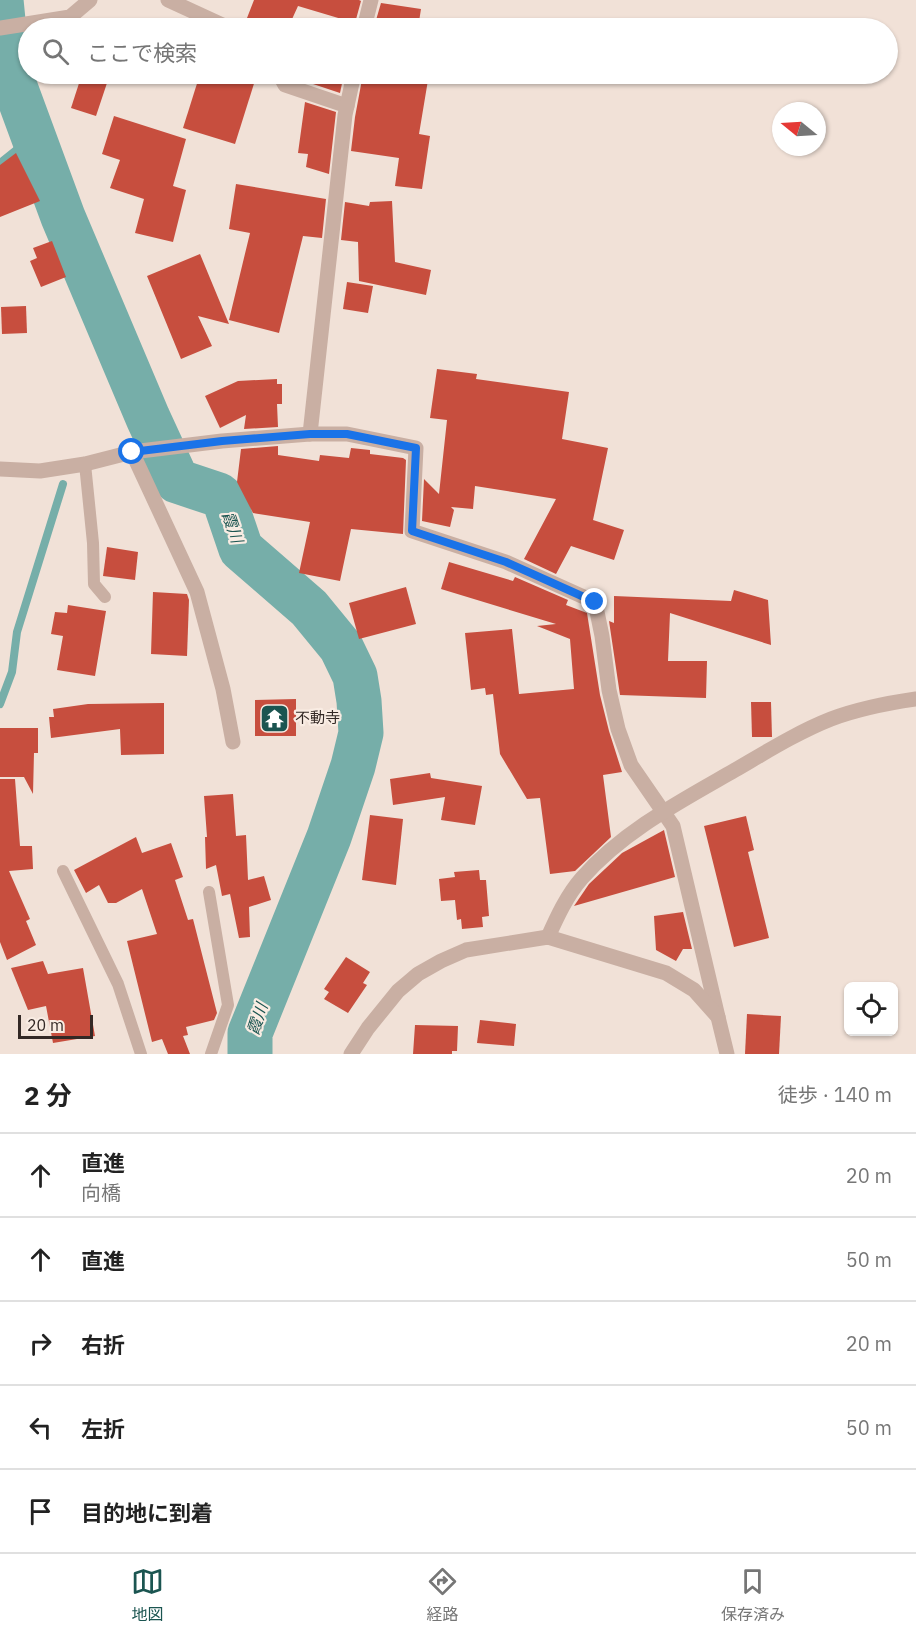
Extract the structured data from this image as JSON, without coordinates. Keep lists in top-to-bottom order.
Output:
{
  "water": ["霞川"],
  "places": {
    "temple": ["不動寺"]
  },
  "scale_bar": "20 m",
  "north": "left",
  "page": {
    "search": "ここで検索",
    "scale": "20 m",
    "heading": ["2 分", "徒歩 · 140 m"],
    "list": [
      ["直進", "向橋", "20 m"],
      ["直進", "50 m"],
      ["右折", "20 m"],
      ["左折", "50 m"],
      "目的地に到着"
    ],
    "nav": ["地図", "経路", "保存済み"]
  }
}
